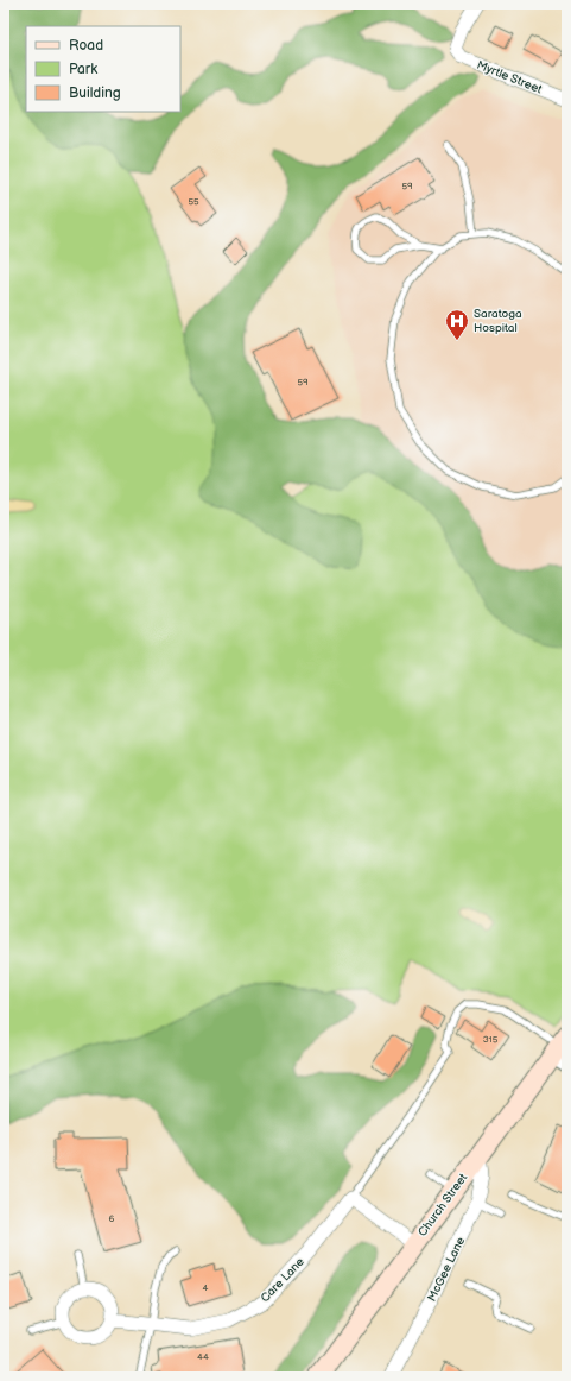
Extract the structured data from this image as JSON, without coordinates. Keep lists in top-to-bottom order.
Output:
{
  "streets": {
    "main road": ["Church Street"],
    "street": ["Myrtle Street", "McGee Lane", "Care Lane"]
  },
  "crossings": [
    ["Church Street", "McGee Lane"]
  ],
  "places": {
    "hospital": ["Saratoga Hospital"]
  },
  "house_numbers": [
    "59",
    "55",
    "59",
    "315",
    "6",
    "4",
    "44"
  ],
  "legend": ["Road", "Park", "Building"]
}
